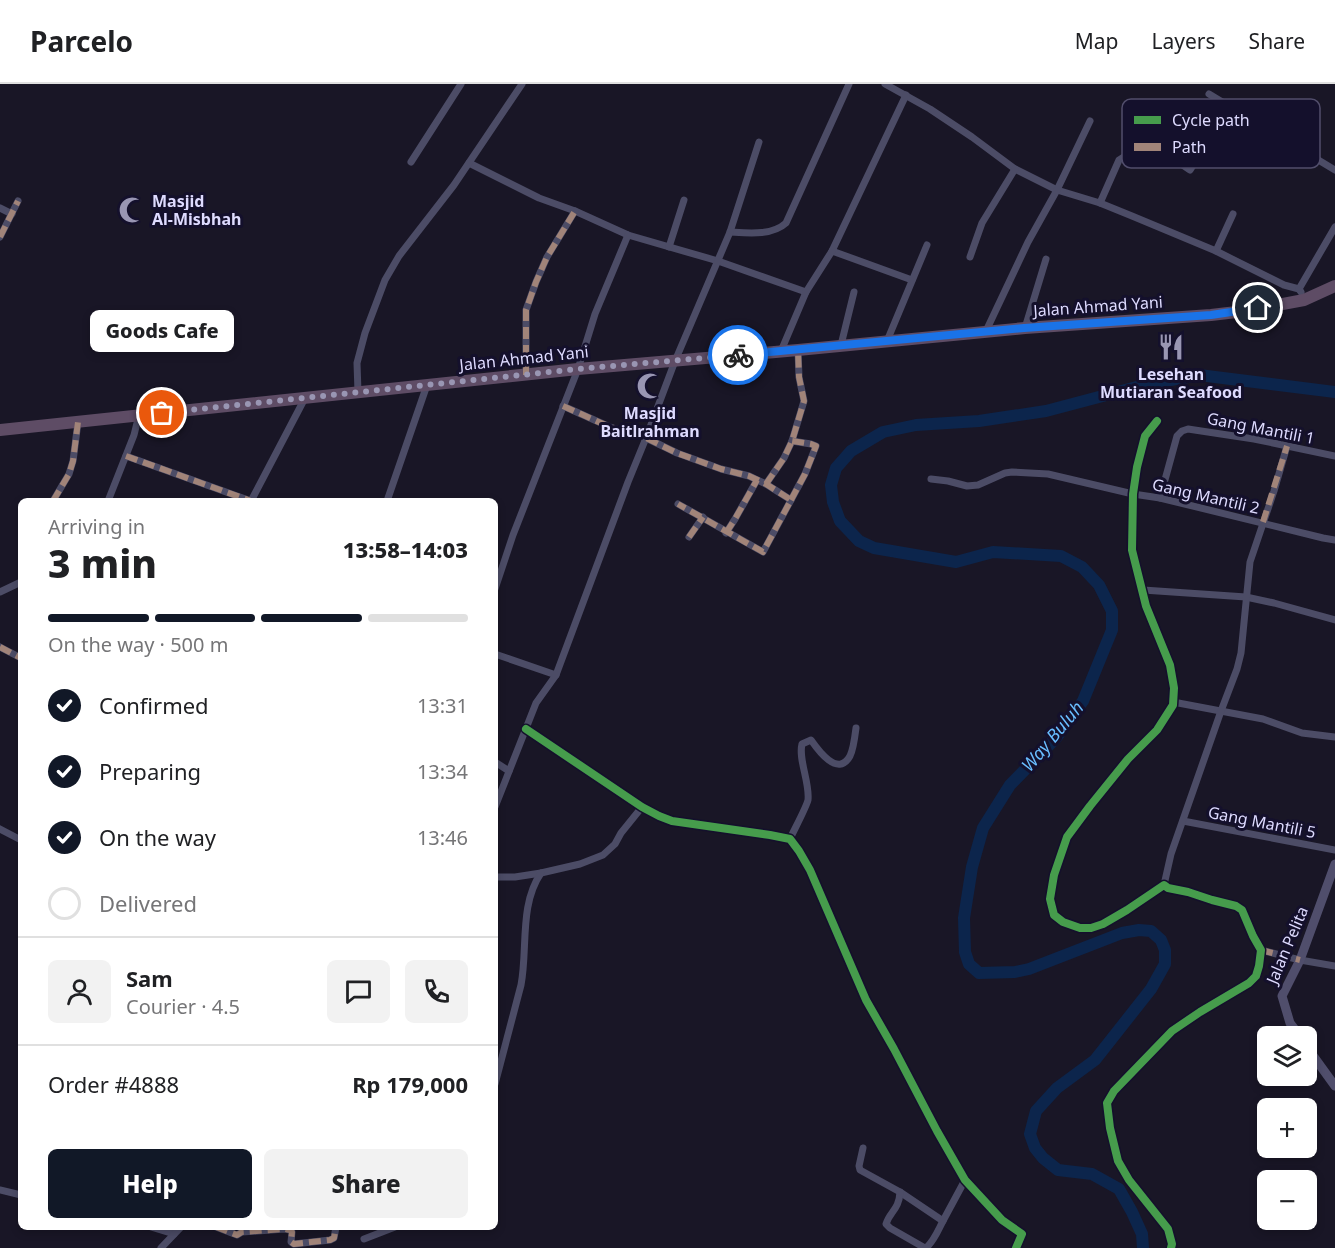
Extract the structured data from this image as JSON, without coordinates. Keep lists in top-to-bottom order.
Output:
{
  "streets": {
    "highway": ["Jalan Ahmad Yani"],
    "street": [
      "Gang Mantili 1",
      "Gang Mantili 2",
      "Gang Mantili 5",
      "Jalan Pelita"
    ]
  },
  "crossings": [
    ["Gang Mantili 1", "Gang Mantili 2"]
  ],
  "water": ["Way Buluh"],
  "places": {
    "mosque": ["Masjid Al-Misbhah", "Masjid Baitlrahman"],
    "restaurant": ["Lesehan Mutiaran Seafood"],
    "other": ["Goods Cafe"]
  },
  "legend": ["Cycle path", "Path"],
  "page": {
    "header": "Parcelo",
    "nav": ["Map", "Layers", "Share"],
    "bubble": "Goods Cafe",
    "heading": ["3 min", "Arriving in", "13:58–14:03"],
    "panel": [
      "Sam",
      "Courier · 4.5",
      "Order #4888",
      "Rp 179,000"
    ],
    "bar": "On the way · 500 m",
    "list": [
      ["Confirmed", "13:31"],
      ["Preparing", "13:34"],
      ["On the way", "13:46"],
      "Delivered"
    ],
    "map_buttons": ["+", "−"],
    "buttons": ["Help", "Share"]
  }
}
